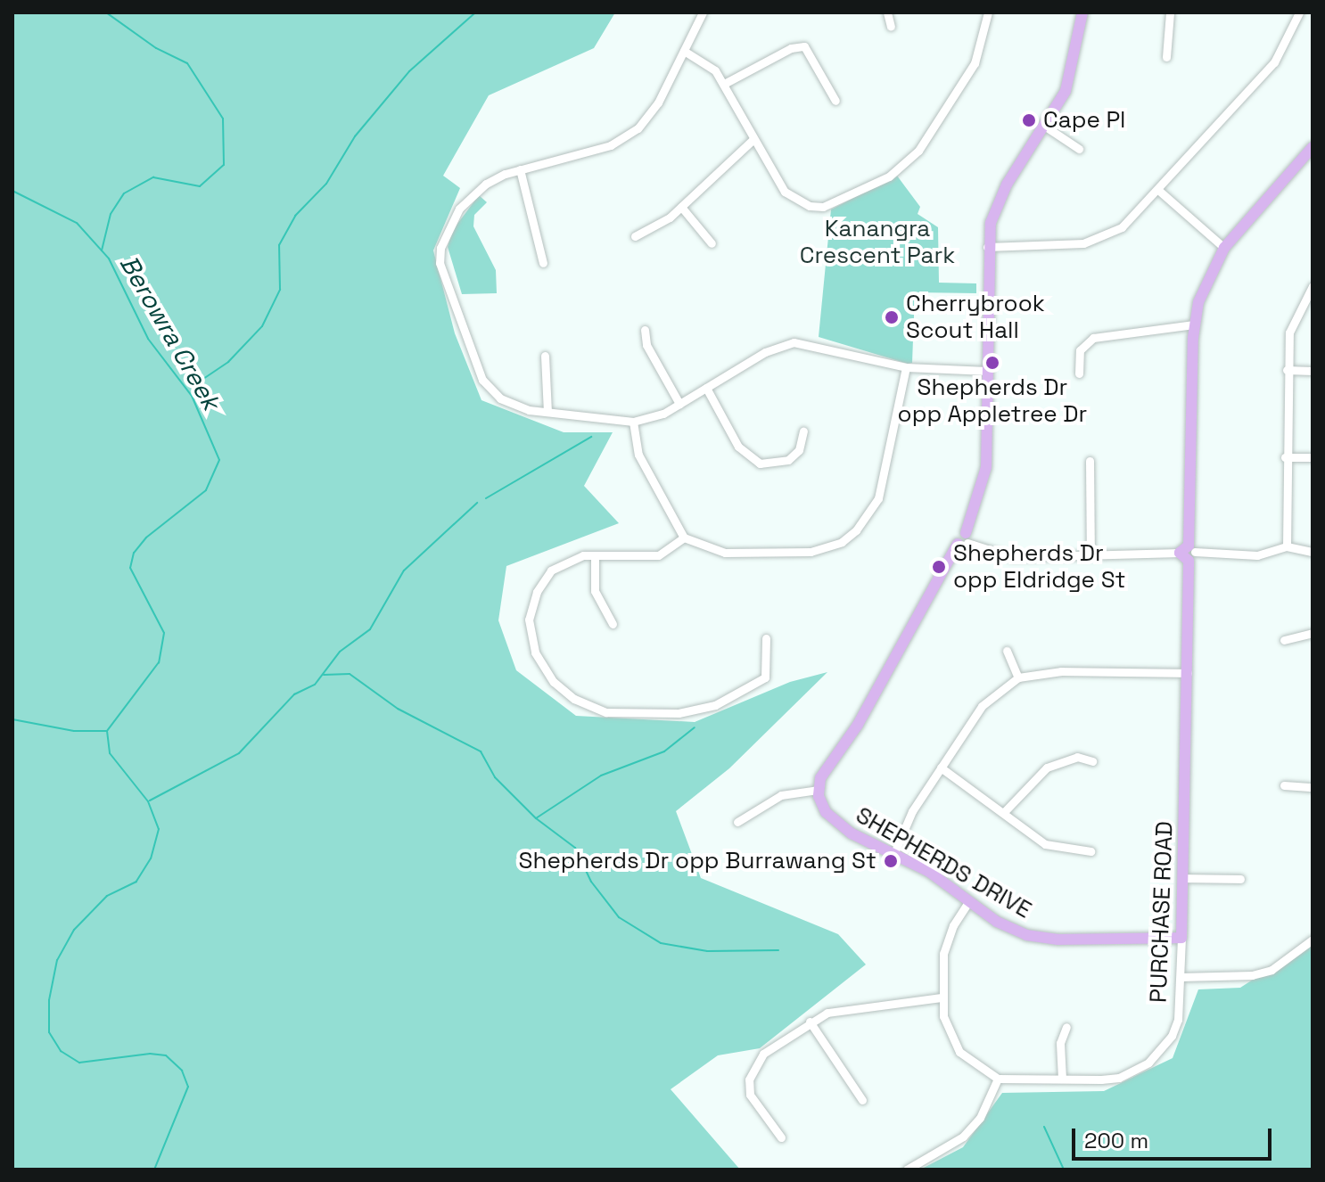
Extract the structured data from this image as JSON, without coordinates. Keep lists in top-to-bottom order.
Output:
{
  "streets": {
    "main road": ["SHEPHERDS DRIVE", "PURCHASE ROAD"]
  },
  "crossings": [
    ["SHEPHERDS DRIVE", "PURCHASE ROAD"]
  ],
  "water": ["Berowra Creek"],
  "parks": ["Kanangra Crescent Park"],
  "places": [
    "Cape Pl",
    "Cherrybrook Scout Hall",
    "Shepherds Dr opp Appletree Dr",
    "Shepherds Dr opp Eldridge St",
    "Shepherds Dr opp Burrawang St"
  ],
  "scale_bar": "200 m"
}
